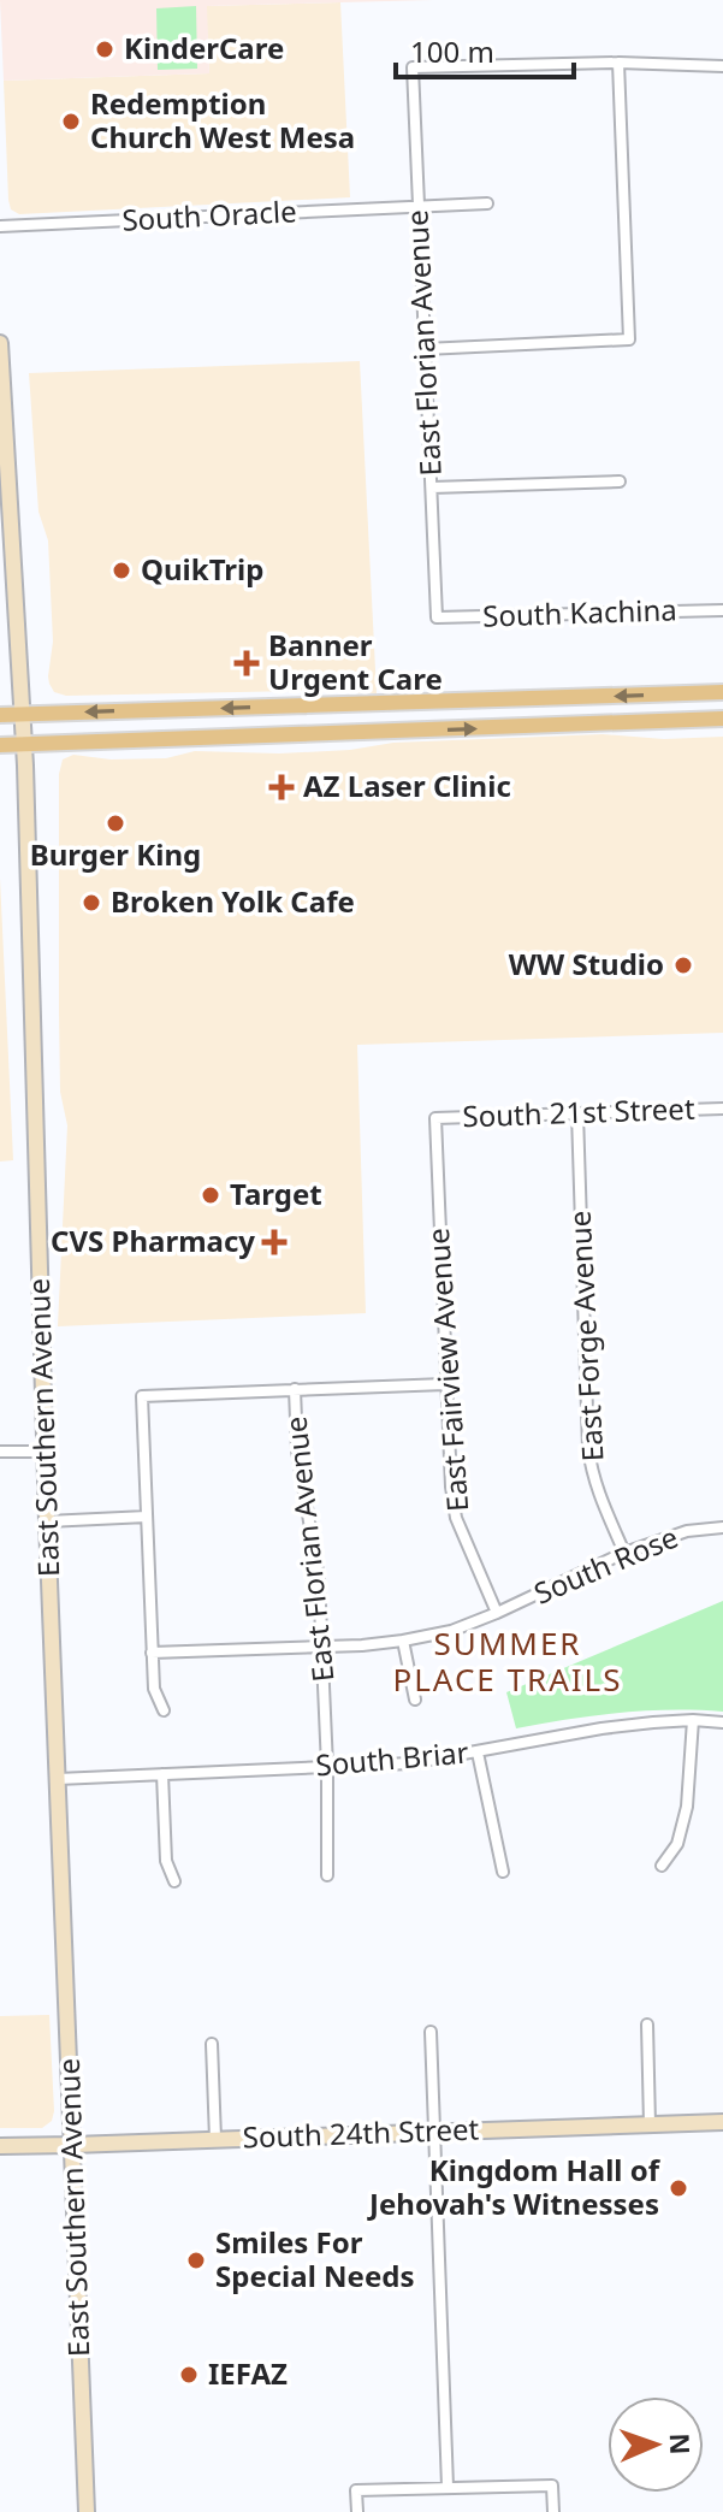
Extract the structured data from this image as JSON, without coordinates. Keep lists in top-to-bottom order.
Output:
{
  "streets": {
    "main road": ["East Southern Avenue", "South 24th Street"],
    "street": [
      "South Oracle",
      "East Florian Avenue",
      "South Kachina",
      "South 21st Street",
      "East Forge Avenue",
      "East Fairview Avenue",
      "South Rose",
      "South Briar"
    ]
  },
  "crossings": [
    ["South Oracle", "East Florian Avenue"],
    ["East Florian Avenue", "South Kachina"],
    ["East Florian Avenue", "South Rose"],
    ["East Florian Avenue", "South Briar"],
    ["South 21st Street", "East Forge Avenue"],
    ["South 21st Street", "East Fairview Avenue"],
    ["East Forge Avenue", "South Rose"],
    ["East Fairview Avenue", "South Rose"],
    ["East Southern Avenue", "South Briar"],
    ["East Southern Avenue", "South 24th Street"]
  ],
  "districts": ["SUMMER PLACE TRAILS"],
  "places": {
    "other": [
      "KinderCare",
      "Redemption Church West Mesa",
      "QuikTrip",
      "Burger King",
      "Broken Yolk Cafe",
      "WW Studio",
      "Target",
      "Kingdom Hall of Jehovah's Witnesses",
      "Smiles For Special Needs",
      "IEFAZ"
    ],
    "health": ["Banner Urgent Care", "AZ Laser Clinic", "CVS Pharmacy"]
  },
  "scale_bar": "100 m",
  "north": "right"
}
